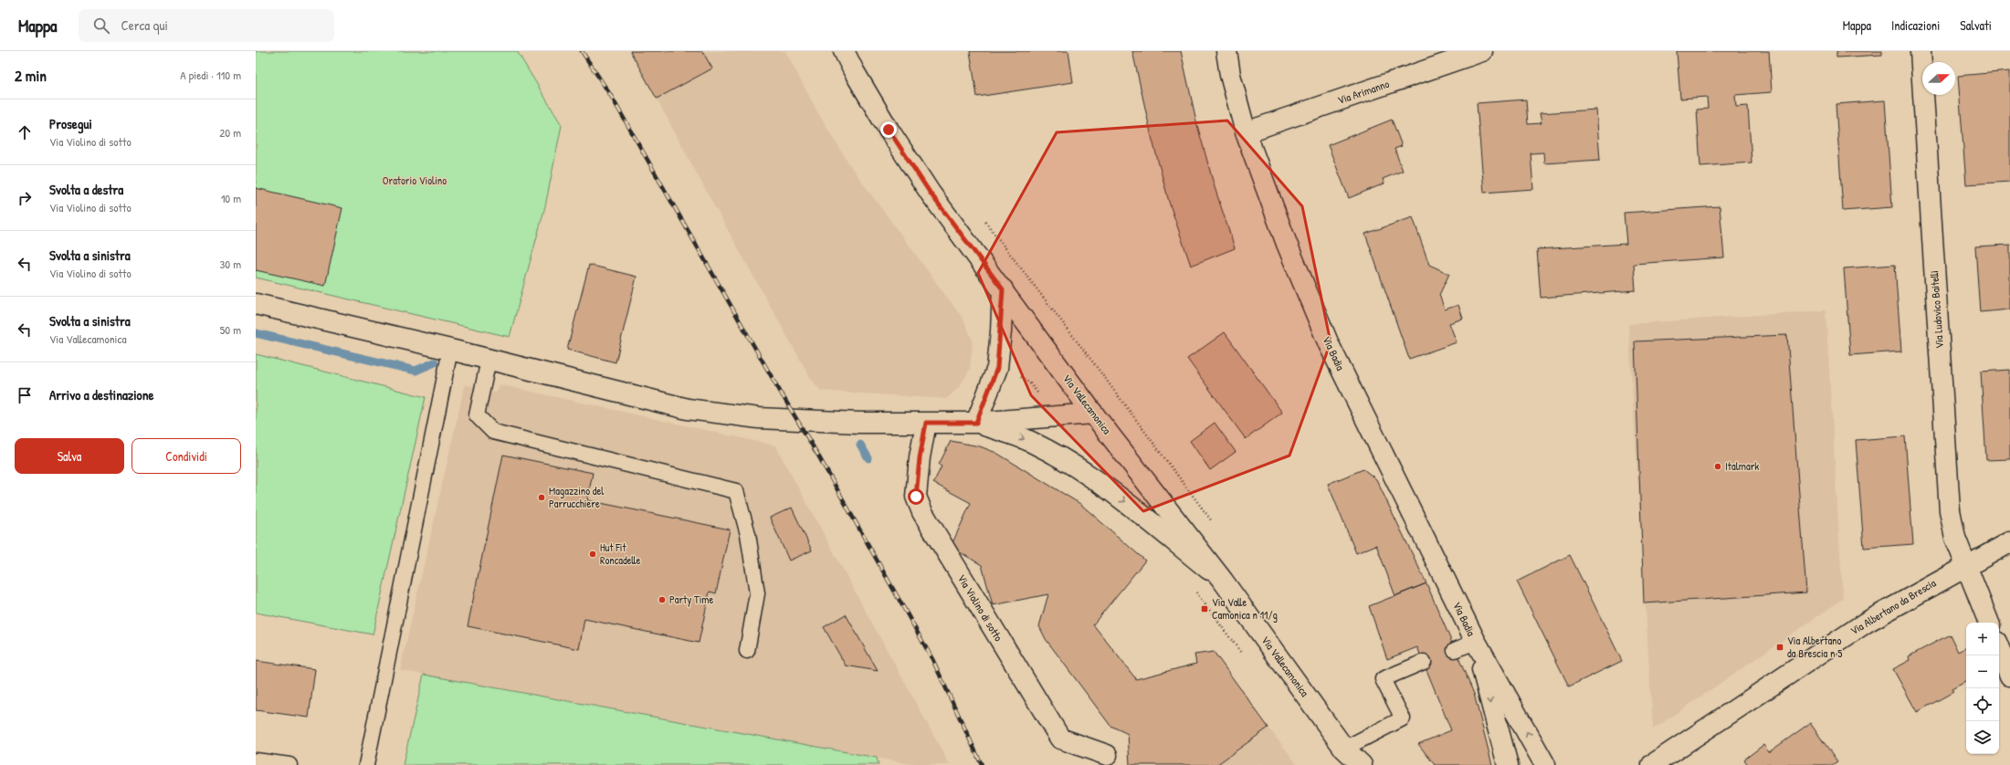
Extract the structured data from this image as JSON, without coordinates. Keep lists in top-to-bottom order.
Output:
{
  "streets": {
    "street": [
      "Via Arimanno",
      "Via Ludovico Baitelli",
      "Via Badia",
      "Via Vallecamonica",
      "Via Albertano da Brescia",
      "Via Violino di sotto"
    ]
  },
  "crossings": [
    ["Via Arimanno", "Via Badia"],
    ["Via Ludovico Baitelli", "Via Albertano da Brescia"]
  ],
  "parks": ["Oratorio Violino"],
  "places": {
    "other": [
      "Italmark",
      "Magazzino del Parrucchiere",
      "Hut Fit Roncadelle",
      "Party Time"
    ],
    "transit": ["Via Valle Camonica n 11/g", "Via Albertano da Brescia n 5"]
  },
  "north": "right",
  "page": {
    "header": "Mappa",
    "search": "Cerca qui",
    "nav": ["Mappa", "Indicazioni", "Salvati"],
    "heading": ["2 min", "A piedi · 110 m"],
    "list": [
      ["Prosegui", "Via Violino di sotto", "20 m"],
      ["Svolta a destra", "Via Violino di sotto", "10 m"],
      ["Svolta a sinistra", "Via Violino di sotto", "30 m"],
      ["Svolta a sinistra", "Via Vallecamonica", "50 m"],
      "Arrivo a destinazione"
    ],
    "buttons": ["Salva", "Condividi"],
    "map_buttons": ["+", "−"]
  }
}
